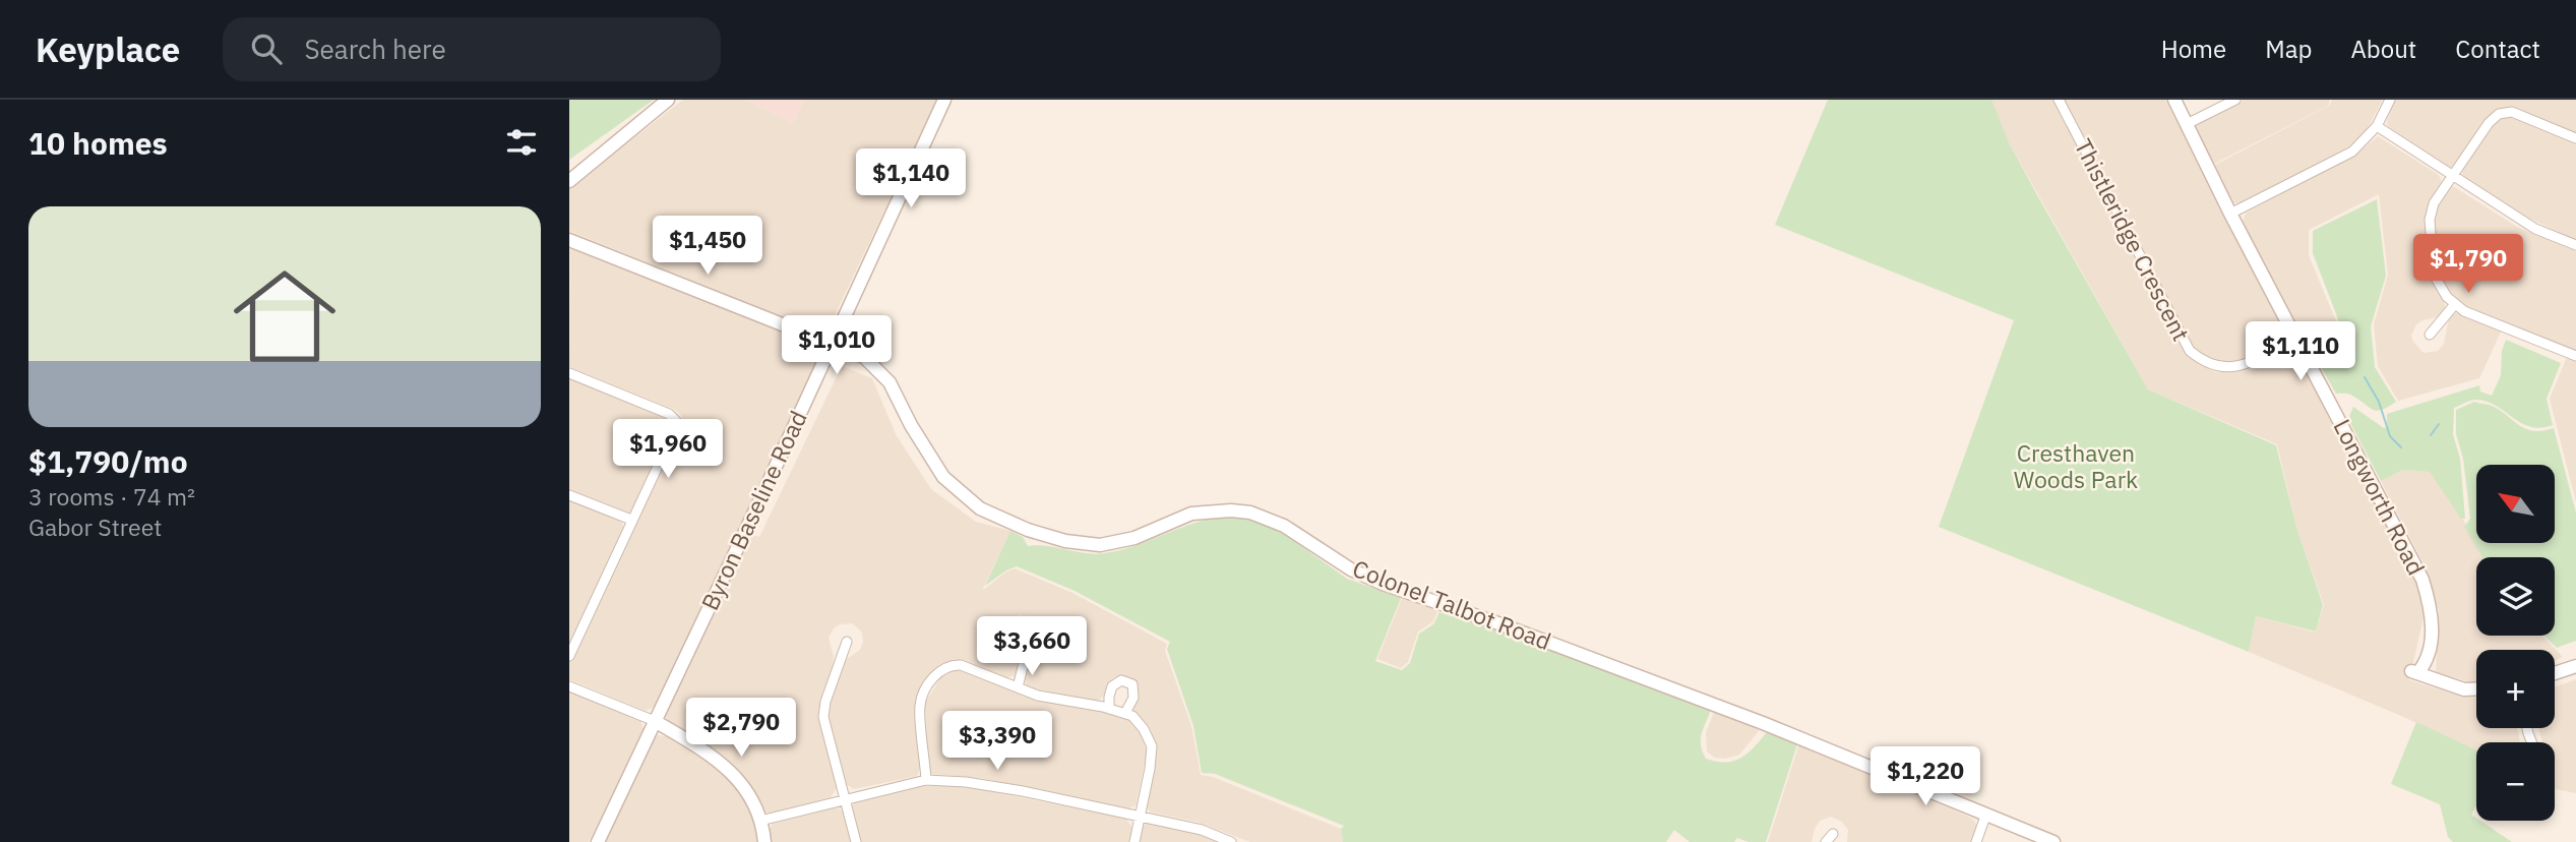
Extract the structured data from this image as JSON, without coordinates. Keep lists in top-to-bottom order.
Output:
{
  "streets": {
    "main road": ["Longworth Road", "Byron Baseline Road", "Colonel Talbot Road"],
    "street": ["Thistleridge Crescent"]
  },
  "crossings": [
    ["Thistleridge Crescent", "Longworth Road"],
    ["Byron Baseline Road", "Colonel Talbot Road"]
  ],
  "parks": ["Cresthaven Woods Park"],
  "north": "top left",
  "page": {
    "header": "Keyplace",
    "search": "Search here",
    "nav": [
      "Home",
      "Map",
      "About",
      "Contact"
    ],
    "heading": "10 homes",
    "price": [
      "$1,140",
      "$1,450",
      "$1,790",
      "$1,010",
      "$1,110",
      "$1,960",
      "$3,660",
      "$2,790",
      "$3,390",
      "$1,220"
    ],
    "list": [
      {
        "name": "$1,790/mo",
        "note": "3 rooms · 74 m² · Gabor Street"
      }
    ],
    "map_buttons": ["+", "−"]
  }
}
